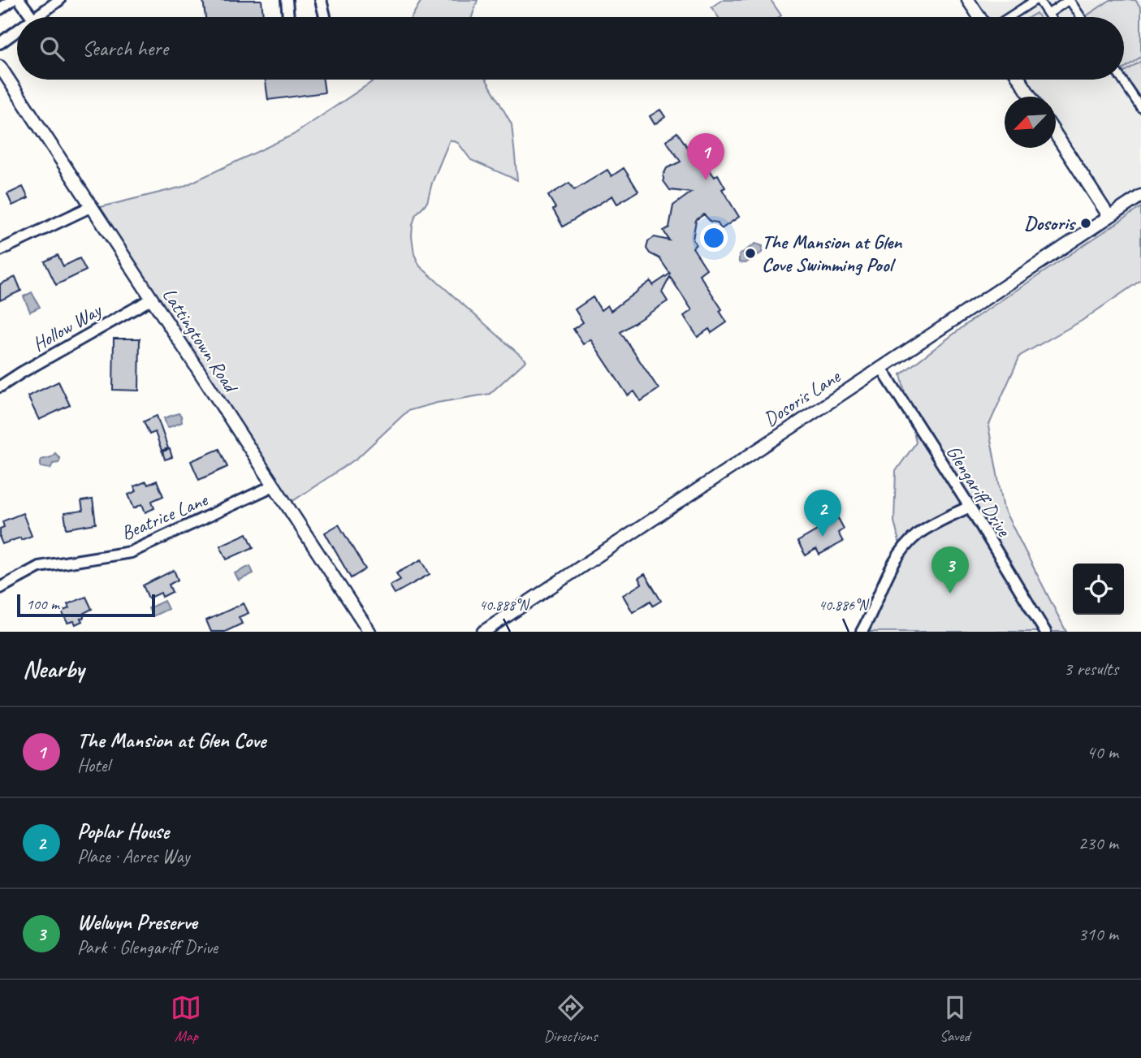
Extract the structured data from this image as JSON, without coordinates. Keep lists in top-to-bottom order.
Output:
{
  "streets": {
    "street": [
      "Hollow Way",
      "Lattingtown Road",
      "Dosoris Lane",
      "Glengariff Drive",
      "Beatrice Lane"
    ]
  },
  "crossings": [
    ["Hollow Way", "Lattingtown Road"],
    ["Lattingtown Road", "Beatrice Lane"],
    ["Dosoris Lane", "Glengariff Drive"]
  ],
  "places": ["Dosoris", "The Mansion at Glen Cove Swimming Pool"],
  "scale_bar": "100 m",
  "north": "bottom left",
  "page": {
    "search": "Search here",
    "pins": ["1", "2", "3"],
    "scale": "100 m",
    "heading": ["Nearby", "3 results"],
    "list": [
      {
        "mark": "1",
        "name": "The Mansion at Glen Cove",
        "note": "Hotel",
        "value": "40 m"
      },
      {
        "mark": "2",
        "name": "Poplar House",
        "note": "Place · Acres Way",
        "value": "230 m"
      },
      {
        "mark": "3",
        "name": "Welwyn Preserve",
        "note": "Park · Glengariff Drive",
        "value": "310 m"
      }
    ],
    "nav": ["Map", "Directions", "Saved"]
  },
  "coordinates": ["40.888°N", "40.886°N"]
}
